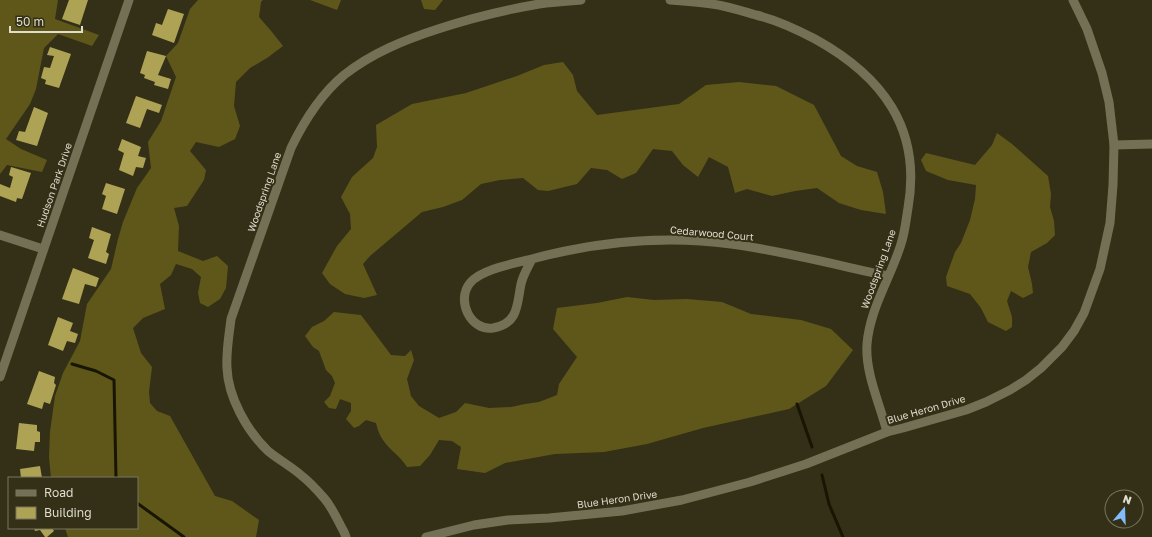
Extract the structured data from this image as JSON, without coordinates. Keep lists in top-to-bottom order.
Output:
{
  "streets": {
    "street": [
      "Hudson Park Drive",
      "Woodspring Lane",
      "Cedarwood Court",
      "Blue Heron Drive"
    ]
  },
  "crossings": [
    ["Woodspring Lane", "Cedarwood Court"],
    ["Woodspring Lane", "Blue Heron Drive"]
  ],
  "legend": ["Road", "Building"],
  "scale_bar": "50 m",
  "north": "top"
}
